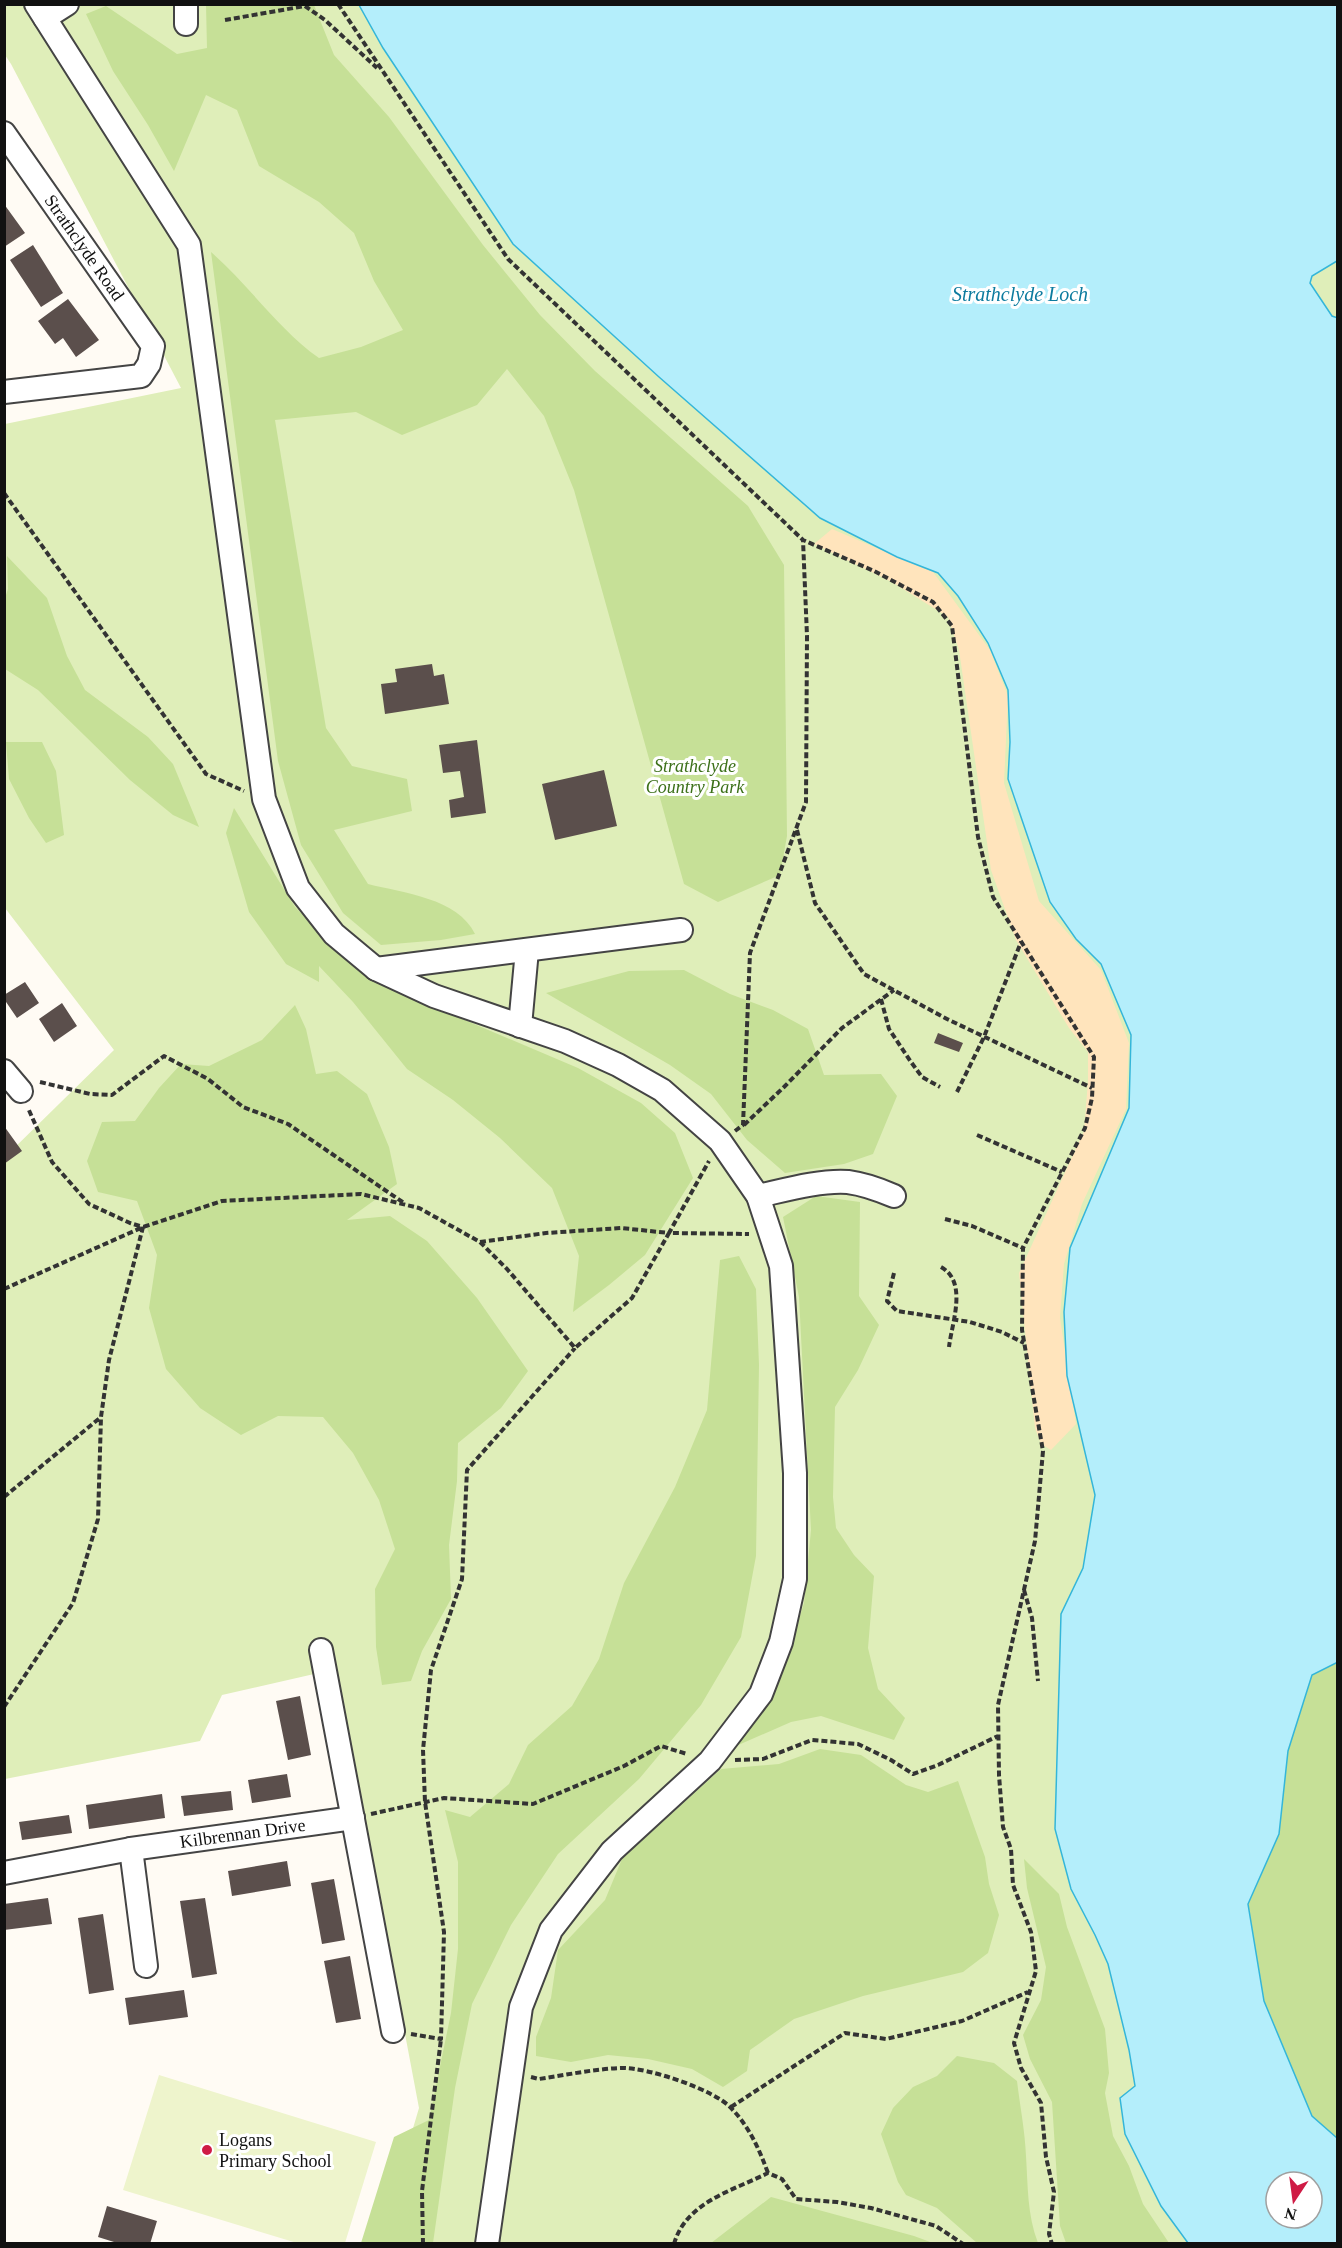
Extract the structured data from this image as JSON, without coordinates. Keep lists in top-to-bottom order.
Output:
{
  "streets": {
    "street": ["Strathclyde Road", "Kilbrennan Drive"]
  },
  "water": ["Strathclyde Loch"],
  "parks": ["Strathclyde Country Park"],
  "places": ["Logans Primary School"],
  "north": "bottom"
}
